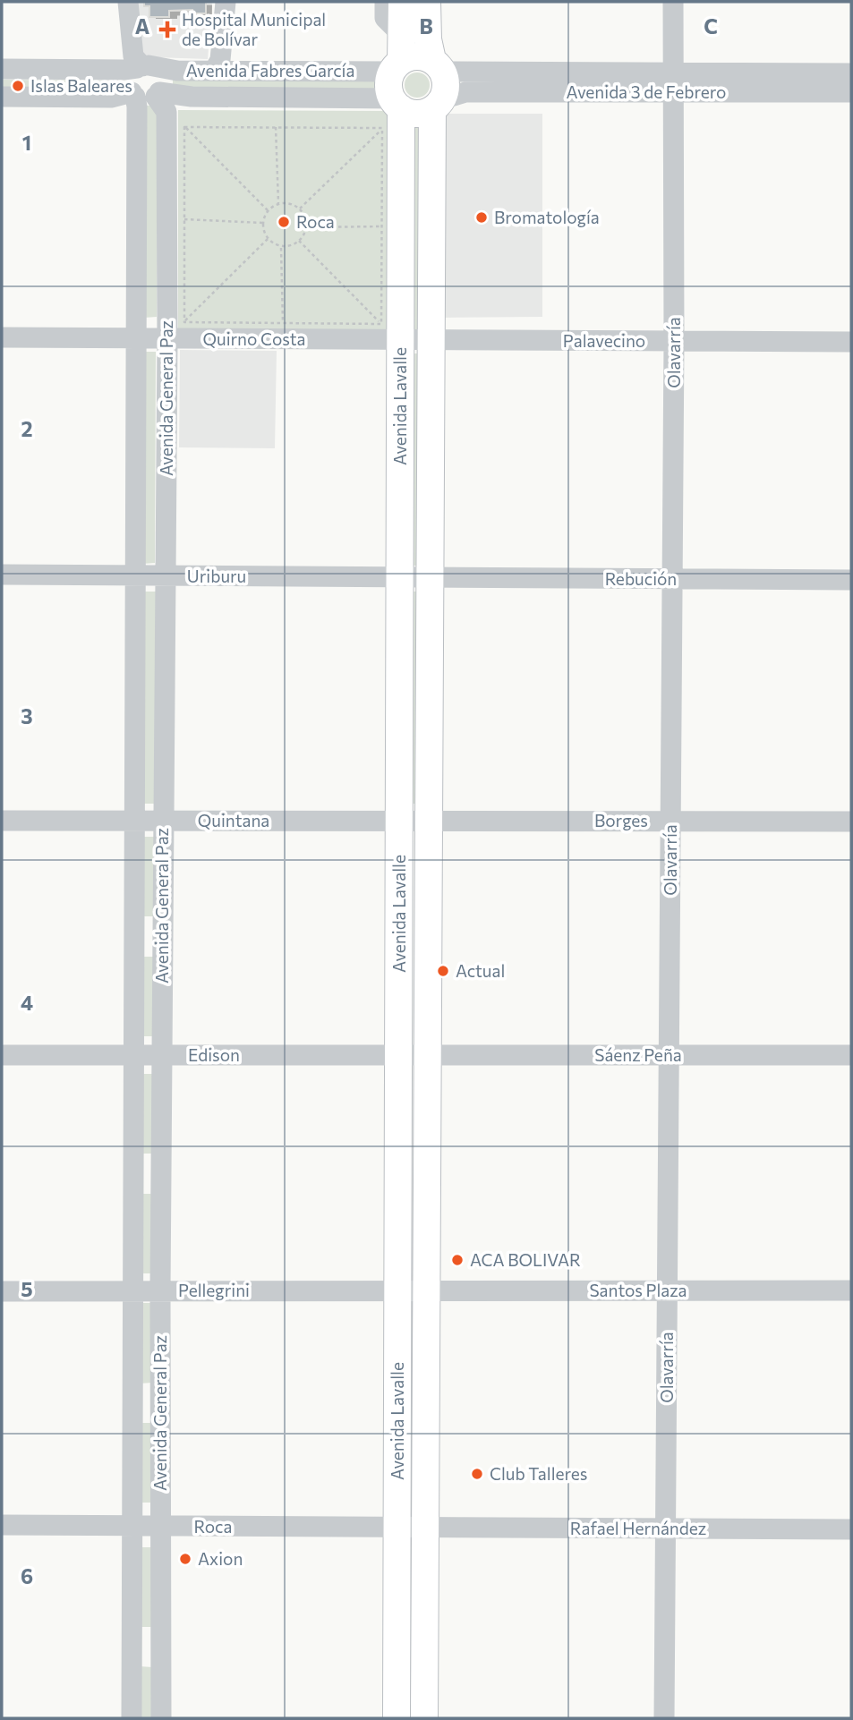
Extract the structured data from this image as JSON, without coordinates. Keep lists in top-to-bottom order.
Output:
{
  "streets": {
    "main road": ["Avenida Lavalle"],
    "street": [
      "Avenida Fabres García",
      "Avenida 3 de Febrero",
      "Quirno Costa",
      "Palavecino",
      "Olavarría",
      "Avenida General Paz",
      "Uriburu",
      "Rebución",
      "Quintana",
      "Borges",
      "Edison",
      "Sáenz Peña",
      "Pellegrini",
      "Santos Plaza",
      "Roca",
      "Rafael Hernández"
    ]
  },
  "crossings": [
    ["Avenida Fabres García", "Avenida 3 de Febrero"],
    ["Avenida Fabres García", "Avenida General Paz"],
    ["Avenida Fabres García", "Avenida Lavalle"],
    ["Avenida 3 de Febrero", "Olavarría"],
    ["Avenida 3 de Febrero", "Avenida Lavalle"],
    ["Quirno Costa", "Palavecino"],
    ["Quirno Costa", "Avenida General Paz"],
    ["Quirno Costa", "Avenida Lavalle"],
    ["Palavecino", "Olavarría"],
    ["Palavecino", "Avenida Lavalle"],
    ["Olavarría", "Rebución"],
    ["Olavarría", "Borges"],
    ["Olavarría", "Sáenz Peña"],
    ["Olavarría", "Santos Plaza"],
    ["Olavarría", "Rafael Hernández"],
    ["Avenida General Paz", "Uriburu"],
    ["Avenida General Paz", "Quintana"],
    ["Avenida General Paz", "Edison"],
    ["Avenida General Paz", "Pellegrini"],
    ["Avenida General Paz", "Roca"],
    ["Avenida Lavalle", "Uriburu"],
    ["Avenida Lavalle", "Rebución"],
    ["Avenida Lavalle", "Quintana"],
    ["Avenida Lavalle", "Borges"],
    ["Avenida Lavalle", "Edison"],
    ["Avenida Lavalle", "Sáenz Peña"],
    ["Avenida Lavalle", "Pellegrini"],
    ["Avenida Lavalle", "Santos Plaza"],
    ["Avenida Lavalle", "Roca"],
    ["Avenida Lavalle", "Rafael Hernández"],
    ["Uriburu", "Rebución"],
    ["Quintana", "Borges"],
    ["Edison", "Sáenz Peña"],
    ["Pellegrini", "Santos Plaza"],
    ["Roca", "Rafael Hernández"]
  ],
  "places": {
    "health": ["Hospital Municipal de Bolívar"],
    "other": [
      "Islas Baleares",
      "Bromatología",
      "Roca",
      "Actual",
      "ACA BOLIVAR",
      "Club Talleres",
      "Axion"
    ]
  },
  "grid": {
    "columns": ["A", "B", "C"],
    "rows": [
      "1",
      "2",
      "3",
      "4",
      "5",
      "6"
    ]
  }
}
